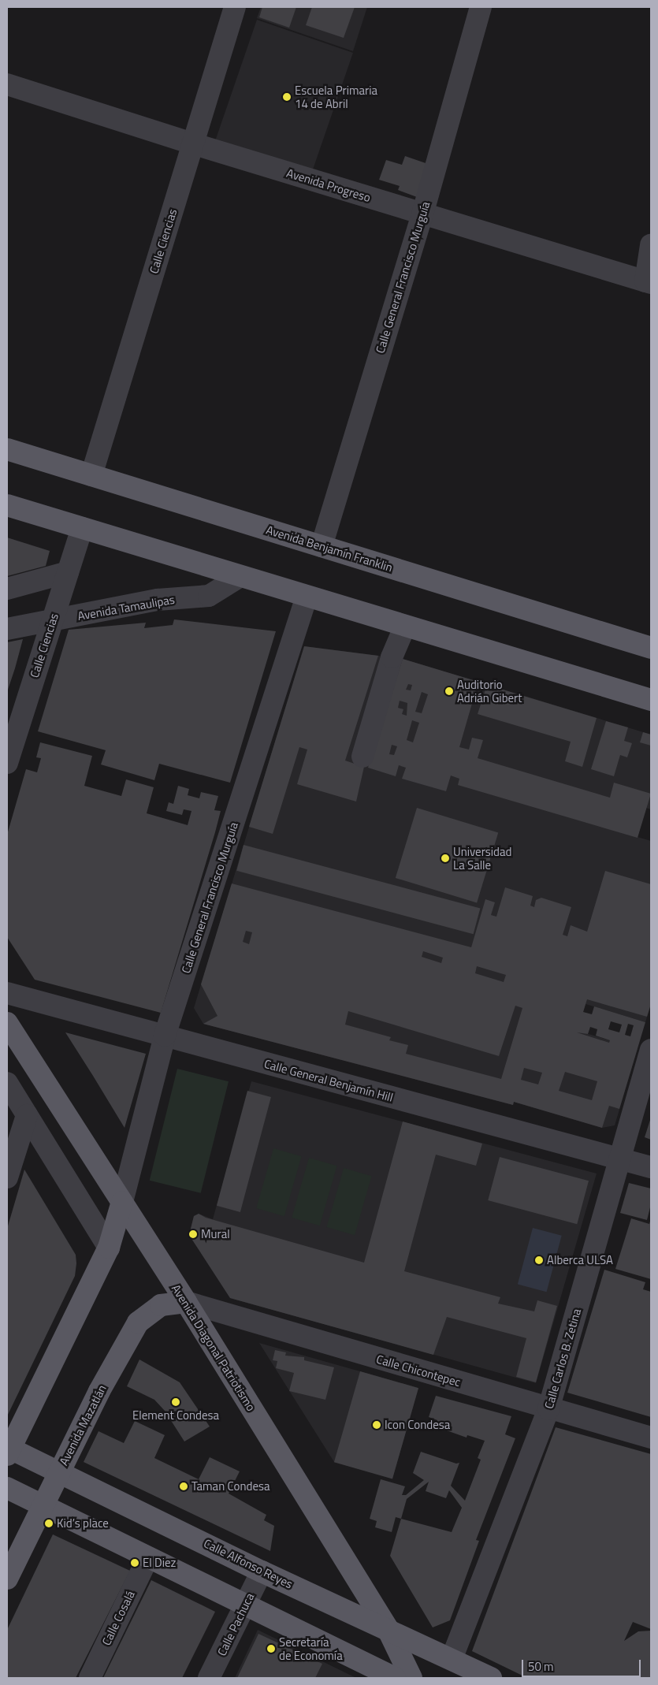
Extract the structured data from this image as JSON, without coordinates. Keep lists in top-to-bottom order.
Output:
{
  "streets": {
    "main road": [
      "Avenida Benjamín Franklin",
      "Avenida Diagonal Patriotismo",
      "Avenida Mazatlán",
      "Calle Alfonso Reyes"
    ],
    "street": [
      "Avenida Progreso",
      "Calle Ciencias",
      "Calle General Francisco Murguía",
      "Avenida Tamaulipas",
      "Calle General Benjamín Hill",
      "Calle Carlos B. Zetina",
      "Calle Chicontepec",
      "Calle Cosalá",
      "Calle Pachuca"
    ]
  },
  "crossings": [
    ["Avenida Progreso", "Calle Ciencias"],
    ["Avenida Progreso", "Calle General Francisco Murguía"],
    ["Calle Ciencias", "Avenida Benjamín Franklin"],
    ["Calle Ciencias", "Avenida Tamaulipas"],
    ["Calle General Francisco Murguía", "Avenida Benjamín Franklin"],
    ["Calle General Francisco Murguía", "Calle General Benjamín Hill"],
    ["Calle General Francisco Murguía", "Avenida Diagonal Patriotismo"],
    ["Calle General Benjamín Hill", "Calle Carlos B. Zetina"],
    ["Avenida Diagonal Patriotismo", "Calle Chicontepec"],
    ["Avenida Diagonal Patriotismo", "Avenida Mazatlán"],
    ["Avenida Diagonal Patriotismo", "Calle Alfonso Reyes"],
    ["Calle Carlos B. Zetina", "Calle Chicontepec"],
    ["Calle Carlos B. Zetina", "Calle Alfonso Reyes"],
    ["Calle Chicontepec", "Avenida Mazatlán"],
    ["Avenida Mazatlán", "Calle Alfonso Reyes"],
    ["Calle Alfonso Reyes", "Calle Pachuca"]
  ],
  "places": [
    "Escuela Primaria 14 de Abril",
    "Auditorio Adrián Gibert",
    "Universidad La Salle",
    "Mural",
    "Alberca ULSA",
    "Element Condesa",
    "Icon Condesa",
    "Taman Condesa",
    "Kid’s place",
    "El Diez",
    "Secretaría de Economía"
  ],
  "scale_bar": "50 m"
}
